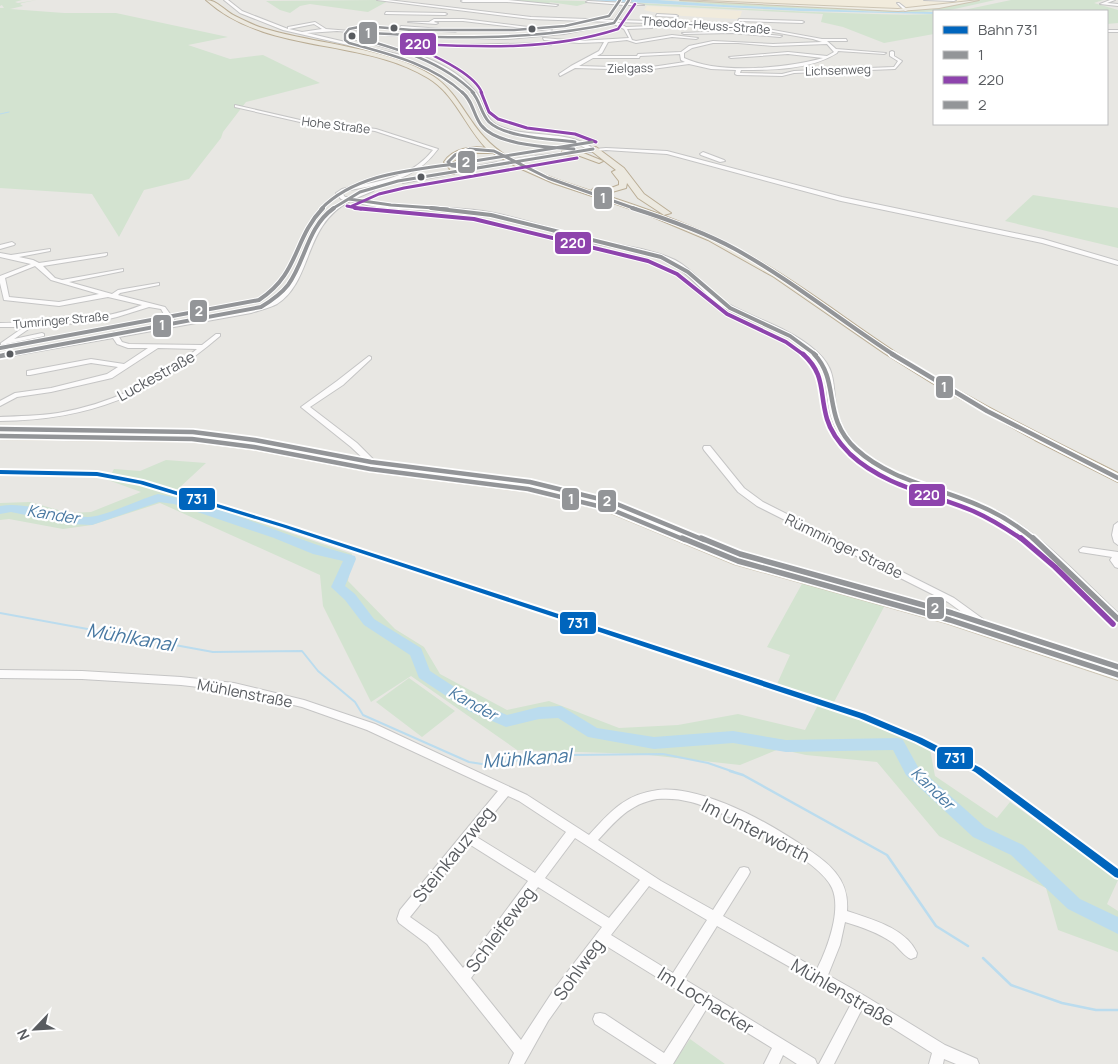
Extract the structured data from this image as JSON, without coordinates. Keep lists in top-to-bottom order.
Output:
{
  "streets": {
    "main road": ["Rümminger Straße"],
    "street": [
      "Theodor-Heuss-Straße",
      "Zielgass",
      "Lichsenweg",
      "Hohe Straße",
      "Tumringer Straße",
      "Luckestraße",
      "Mühlenstraße",
      "Im Unterwörth",
      "Steinkauzweg",
      "Schleifeweg",
      "Sohlweg",
      "Im Lochacker"
    ]
  },
  "crossings": [
    ["Mühlenstraße", "Im Unterwörth"],
    ["Mühlenstraße", "Steinkauzweg"],
    ["Mühlenstraße", "Schleifeweg"],
    ["Mühlenstraße", "Sohlweg"],
    ["Steinkauzweg", "Schleifeweg"],
    ["Schleifeweg", "Sohlweg"],
    ["Schleifeweg", "Im Lochacker"],
    ["Sohlweg", "Im Lochacker"]
  ],
  "water": ["Kander", "Mühlkanal"],
  "lines": [
    "transit line 1",
    "transit line 2",
    "transit line 220",
    "rail line 731"
  ],
  "legend": [
    "Bahn 731",
    "1",
    "220",
    "2"
  ],
  "north": "bottom left"
}
